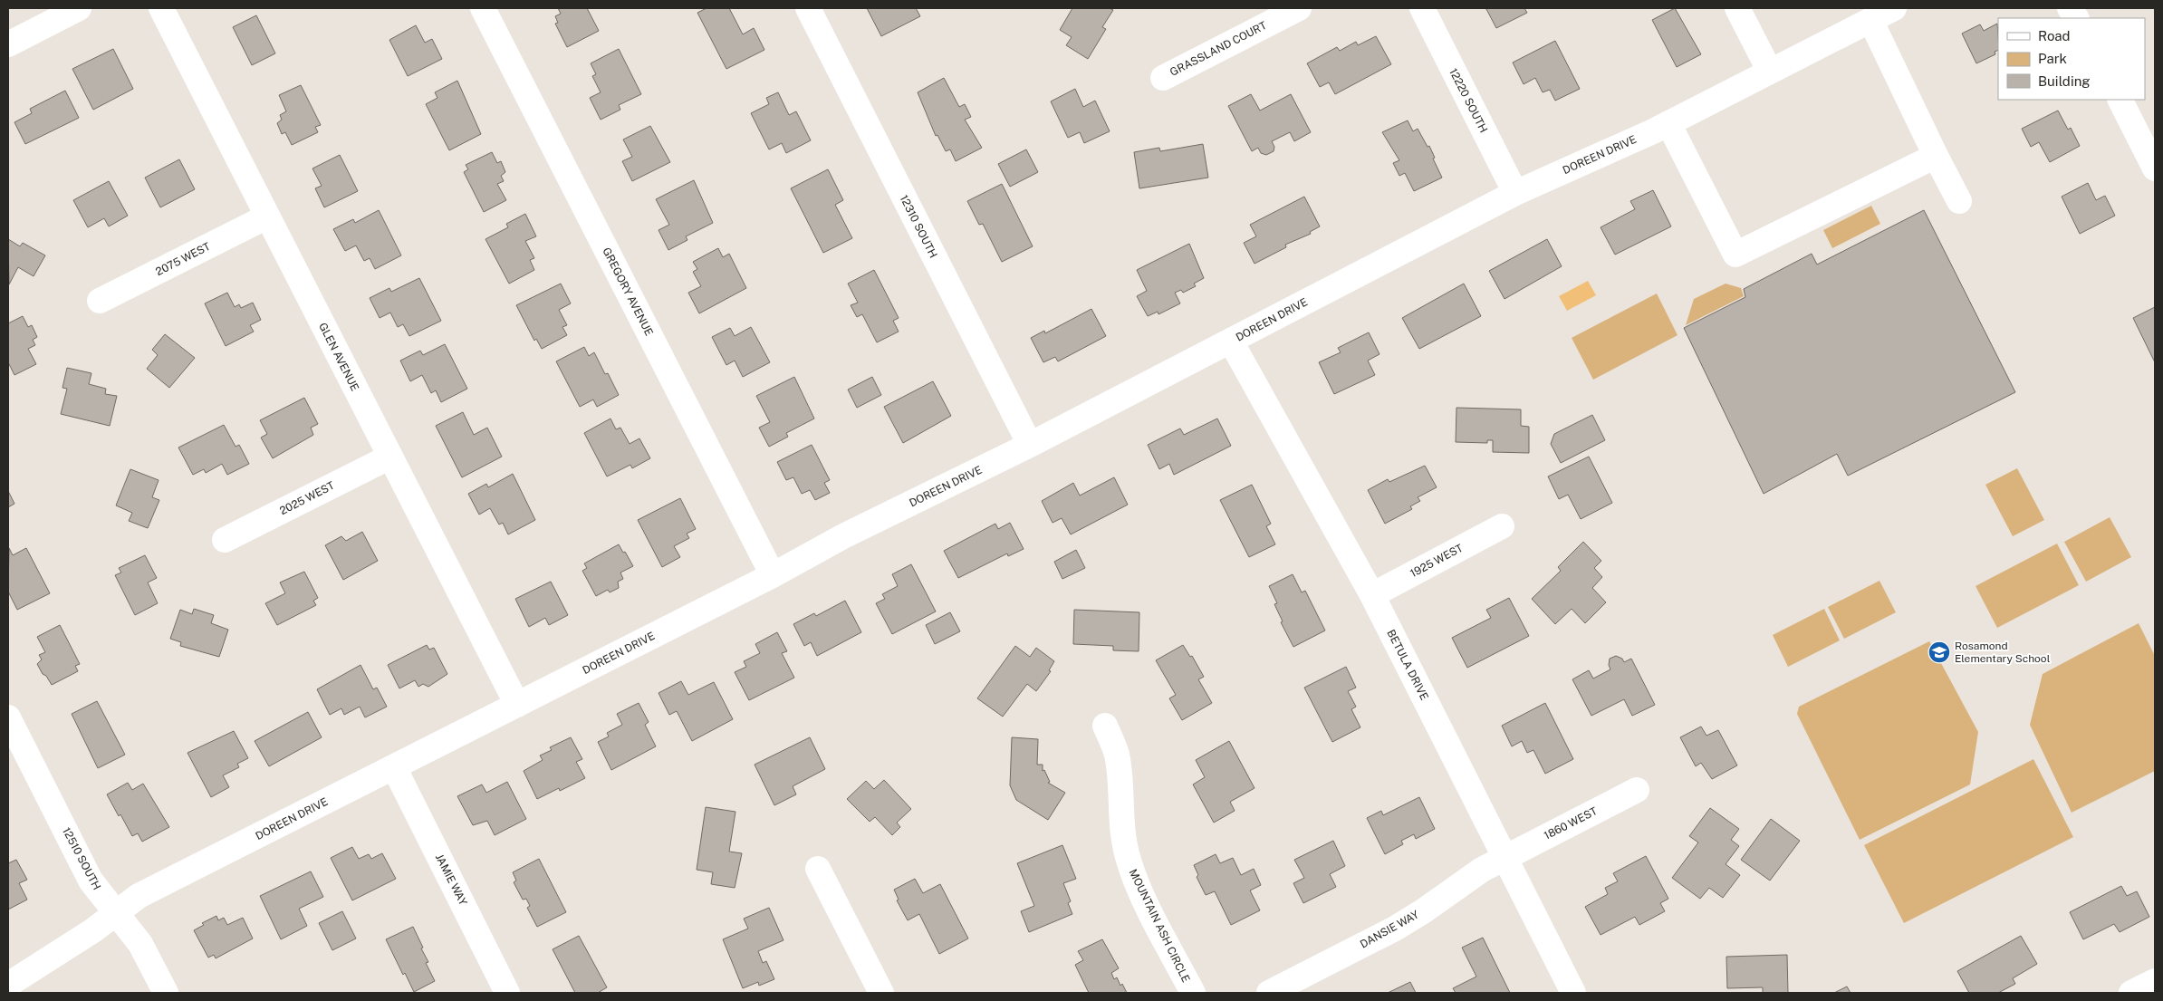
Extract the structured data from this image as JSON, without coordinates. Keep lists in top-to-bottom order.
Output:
{
  "streets": {
    "street": [
      "GRASSLAND COURT",
      "12220 SOUTH",
      "DOREEN DRIVE",
      "12310 SOUTH",
      "2075 WEST",
      "GREGORY AVENUE",
      "GLEN AVENUE",
      "2025 WEST",
      "1925 WEST",
      "BETULA DRIVE",
      "1860 WEST",
      "12510 SOUTH",
      "JAMIE WAY",
      "MOUNTAIN ASH CIRCLE",
      "DANSIE WAY"
    ]
  },
  "crossings": [
    ["12220 SOUTH", "DOREEN DRIVE"],
    ["DOREEN DRIVE", "12310 SOUTH"],
    ["DOREEN DRIVE", "GREGORY AVENUE"],
    ["DOREEN DRIVE", "GLEN AVENUE"],
    ["DOREEN DRIVE", "BETULA DRIVE"],
    ["DOREEN DRIVE", "12510 SOUTH"],
    ["DOREEN DRIVE", "JAMIE WAY"],
    ["2075 WEST", "GLEN AVENUE"],
    ["GLEN AVENUE", "2025 WEST"],
    ["1925 WEST", "BETULA DRIVE"],
    ["BETULA DRIVE", "1860 WEST"],
    ["BETULA DRIVE", "DANSIE WAY"],
    ["1860 WEST", "DANSIE WAY"]
  ],
  "places": {
    "school or university": ["Rosamond Elementary School"]
  },
  "legend": ["Road", "Park", "Building"]
}
